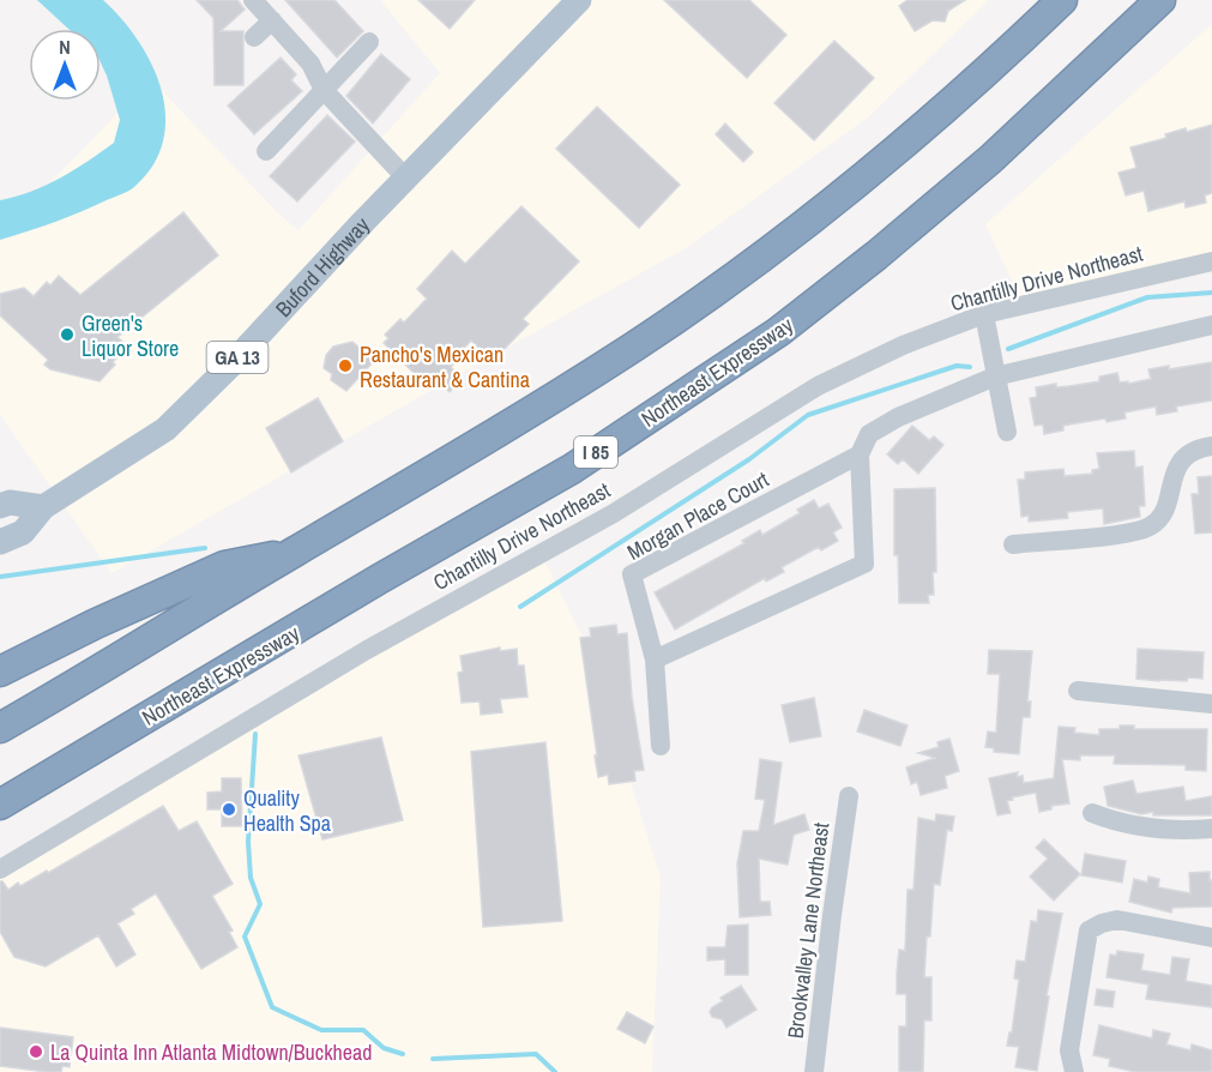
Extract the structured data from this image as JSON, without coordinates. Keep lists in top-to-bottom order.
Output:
{
  "streets": {
    "highway": ["Northeast Expressway", "I 85"],
    "main road": ["Buford Highway", "GA 13"],
    "street": ["Chantilly Drive Northeast", "Morgan Place Court", "Brookvalley Lane Northeast"]
  },
  "places": [
    "Green's Liquor Store",
    "Pancho's Mexican Restaurant & Cantina",
    "Quality Health Spa",
    "La Quinta Inn Atlanta Midtown/Buckhead"
  ],
  "north": "top"
}
